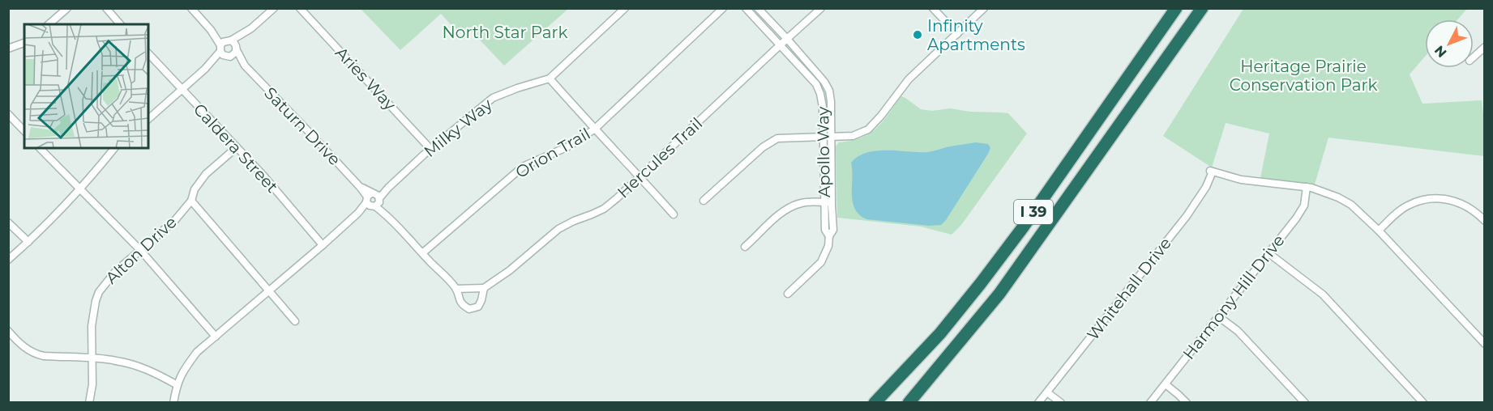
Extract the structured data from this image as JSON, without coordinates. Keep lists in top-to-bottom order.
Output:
{
  "streets": {
    "highway": ["I 39"],
    "street": [
      "Aries Way",
      "Saturn Drive",
      "Milky Way",
      "Caldera Street",
      "Apollo Way",
      "Orion Trail",
      "Hercules Trail",
      "Alton Drive",
      "Whitehall Drive",
      "Harmony Hill Drive"
    ]
  },
  "crossings": [
    ["Aries Way", "Milky Way"],
    ["Saturn Drive", "Milky Way"],
    ["Saturn Drive", "Orion Trail"],
    ["Saturn Drive", "Hercules Trail"],
    ["Milky Way", "Caldera Street"],
    ["Caldera Street", "Alton Drive"],
    ["Apollo Way", "Hercules Trail"],
    ["Whitehall Drive", "Harmony Hill Drive"]
  ],
  "parks": ["North Star Park", "Heritage Prairie Conservation Park"],
  "places": ["Infinity Apartments"],
  "north": "bottom left"
}
